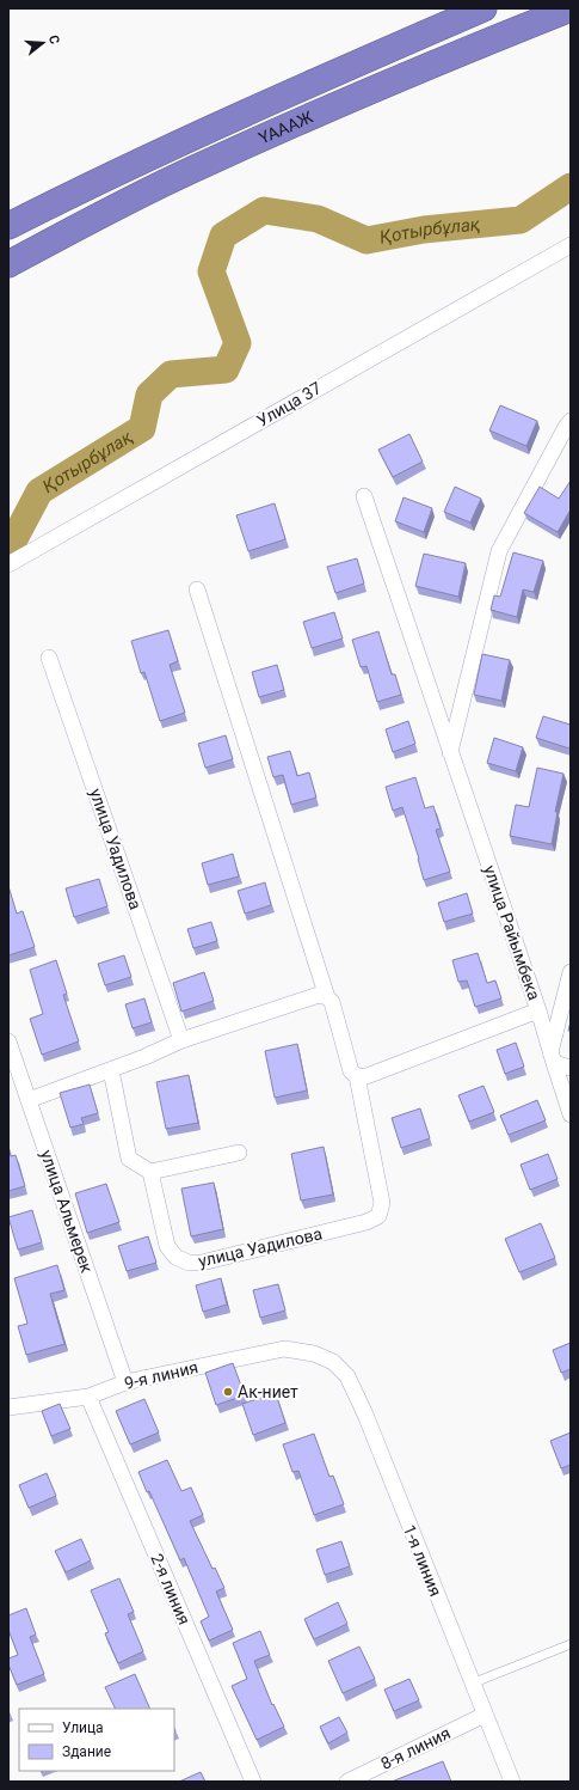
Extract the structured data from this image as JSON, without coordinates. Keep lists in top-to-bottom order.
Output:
{
  "streets": {
    "highway": ["ҮАААЖ"],
    "street": [
      "Улица 37",
      "улица Уадилова",
      "улица Райымбека",
      "улица Альмерек",
      "9-я линия",
      "1-я линия",
      "2-я линия",
      "8-я линия"
    ]
  },
  "crossings": [
    ["улица Альмерек", "9-я линия"],
    ["9-я линия", "1-я линия"],
    ["9-я линия", "2-я линия"],
    ["1-я линия", "8-я линия"]
  ],
  "water": ["Қотырбұлақ"],
  "places": ["Ак-ниет"],
  "legend": ["Улица", "Здание"],
  "north": "right"
}
